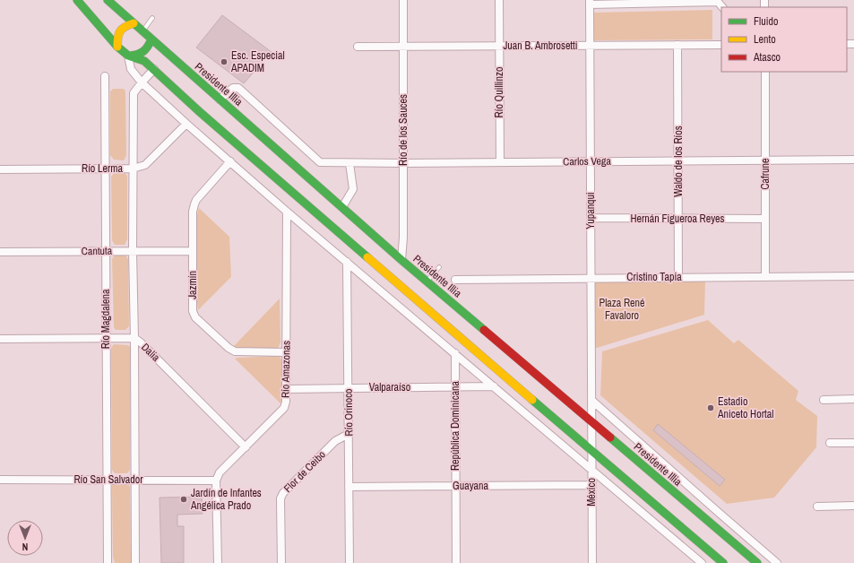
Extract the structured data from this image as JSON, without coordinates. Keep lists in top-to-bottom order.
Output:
{
  "streets": {
    "main road": ["Presidente Illia"],
    "street": [
      "Juan B. Ambrosetti",
      "Río Quillinzo",
      "Río de los Sauces",
      "Carlos Vega",
      "Waldo de los Ríos",
      "Río Lerma",
      "Cafrune",
      "Yupanqui",
      "Hernán Figueroa Reyes",
      "Cantuta",
      "Cristino Tapia",
      "Jazmín",
      "Río Magdalena",
      "Dalia",
      "Río Amazonas",
      "Valparaíso",
      "Río Orinoco",
      "República Dominicana",
      "Flor de Ceibo",
      "Río San Salvador",
      "Guayana",
      "México"
    ]
  },
  "crossings": [
    ["Juan B. Ambrosetti", "Río Quillinzo"],
    ["Juan B. Ambrosetti", "Río de los Sauces"],
    ["Juan B. Ambrosetti", "Waldo de los Ríos"],
    ["Juan B. Ambrosetti", "Yupanqui"],
    ["Presidente Illia", "Río de los Sauces"],
    ["Presidente Illia", "Carlos Vega"],
    ["Presidente Illia", "Yupanqui"],
    ["Presidente Illia", "México"],
    ["Río Quillinzo", "Carlos Vega"],
    ["Río de los Sauces", "Carlos Vega"],
    ["Carlos Vega", "Waldo de los Ríos"],
    ["Carlos Vega", "Cafrune"],
    ["Carlos Vega", "Yupanqui"],
    ["Waldo de los Ríos", "Hernán Figueroa Reyes"],
    ["Waldo de los Ríos", "Cristino Tapia"],
    ["Río Lerma", "Río Magdalena"],
    ["Cafrune", "Hernán Figueroa Reyes"],
    ["Cafrune", "Cristino Tapia"],
    ["Yupanqui", "Hernán Figueroa Reyes"],
    ["Yupanqui", "Cristino Tapia"],
    ["Yupanqui", "México"],
    ["Cantuta", "Jazmín"],
    ["Cantuta", "Río Magdalena"],
    ["Jazmín", "Río Amazonas"],
    ["Río Magdalena", "Dalia"],
    ["Río Magdalena", "Río San Salvador"],
    ["Dalia", "Río Amazonas"],
    ["Río Amazonas", "Valparaíso"],
    ["Río Amazonas", "Río San Salvador"],
    ["Valparaíso", "Río Orinoco"],
    ["Valparaíso", "República Dominicana"],
    ["Río Orinoco", "Flor de Ceibo"],
    ["Río Orinoco", "Guayana"],
    ["República Dominicana", "Guayana"],
    ["Guayana", "México"]
  ],
  "parks": ["Plaza René Favaloro"],
  "places": ["Esc. Especial APADIM", "Estadio Aniceto Hortal", "Jardín de Infantes Angélica Prado"],
  "legend": ["Fluido", "Lento", "Atasco"],
  "north": "bottom"
}
